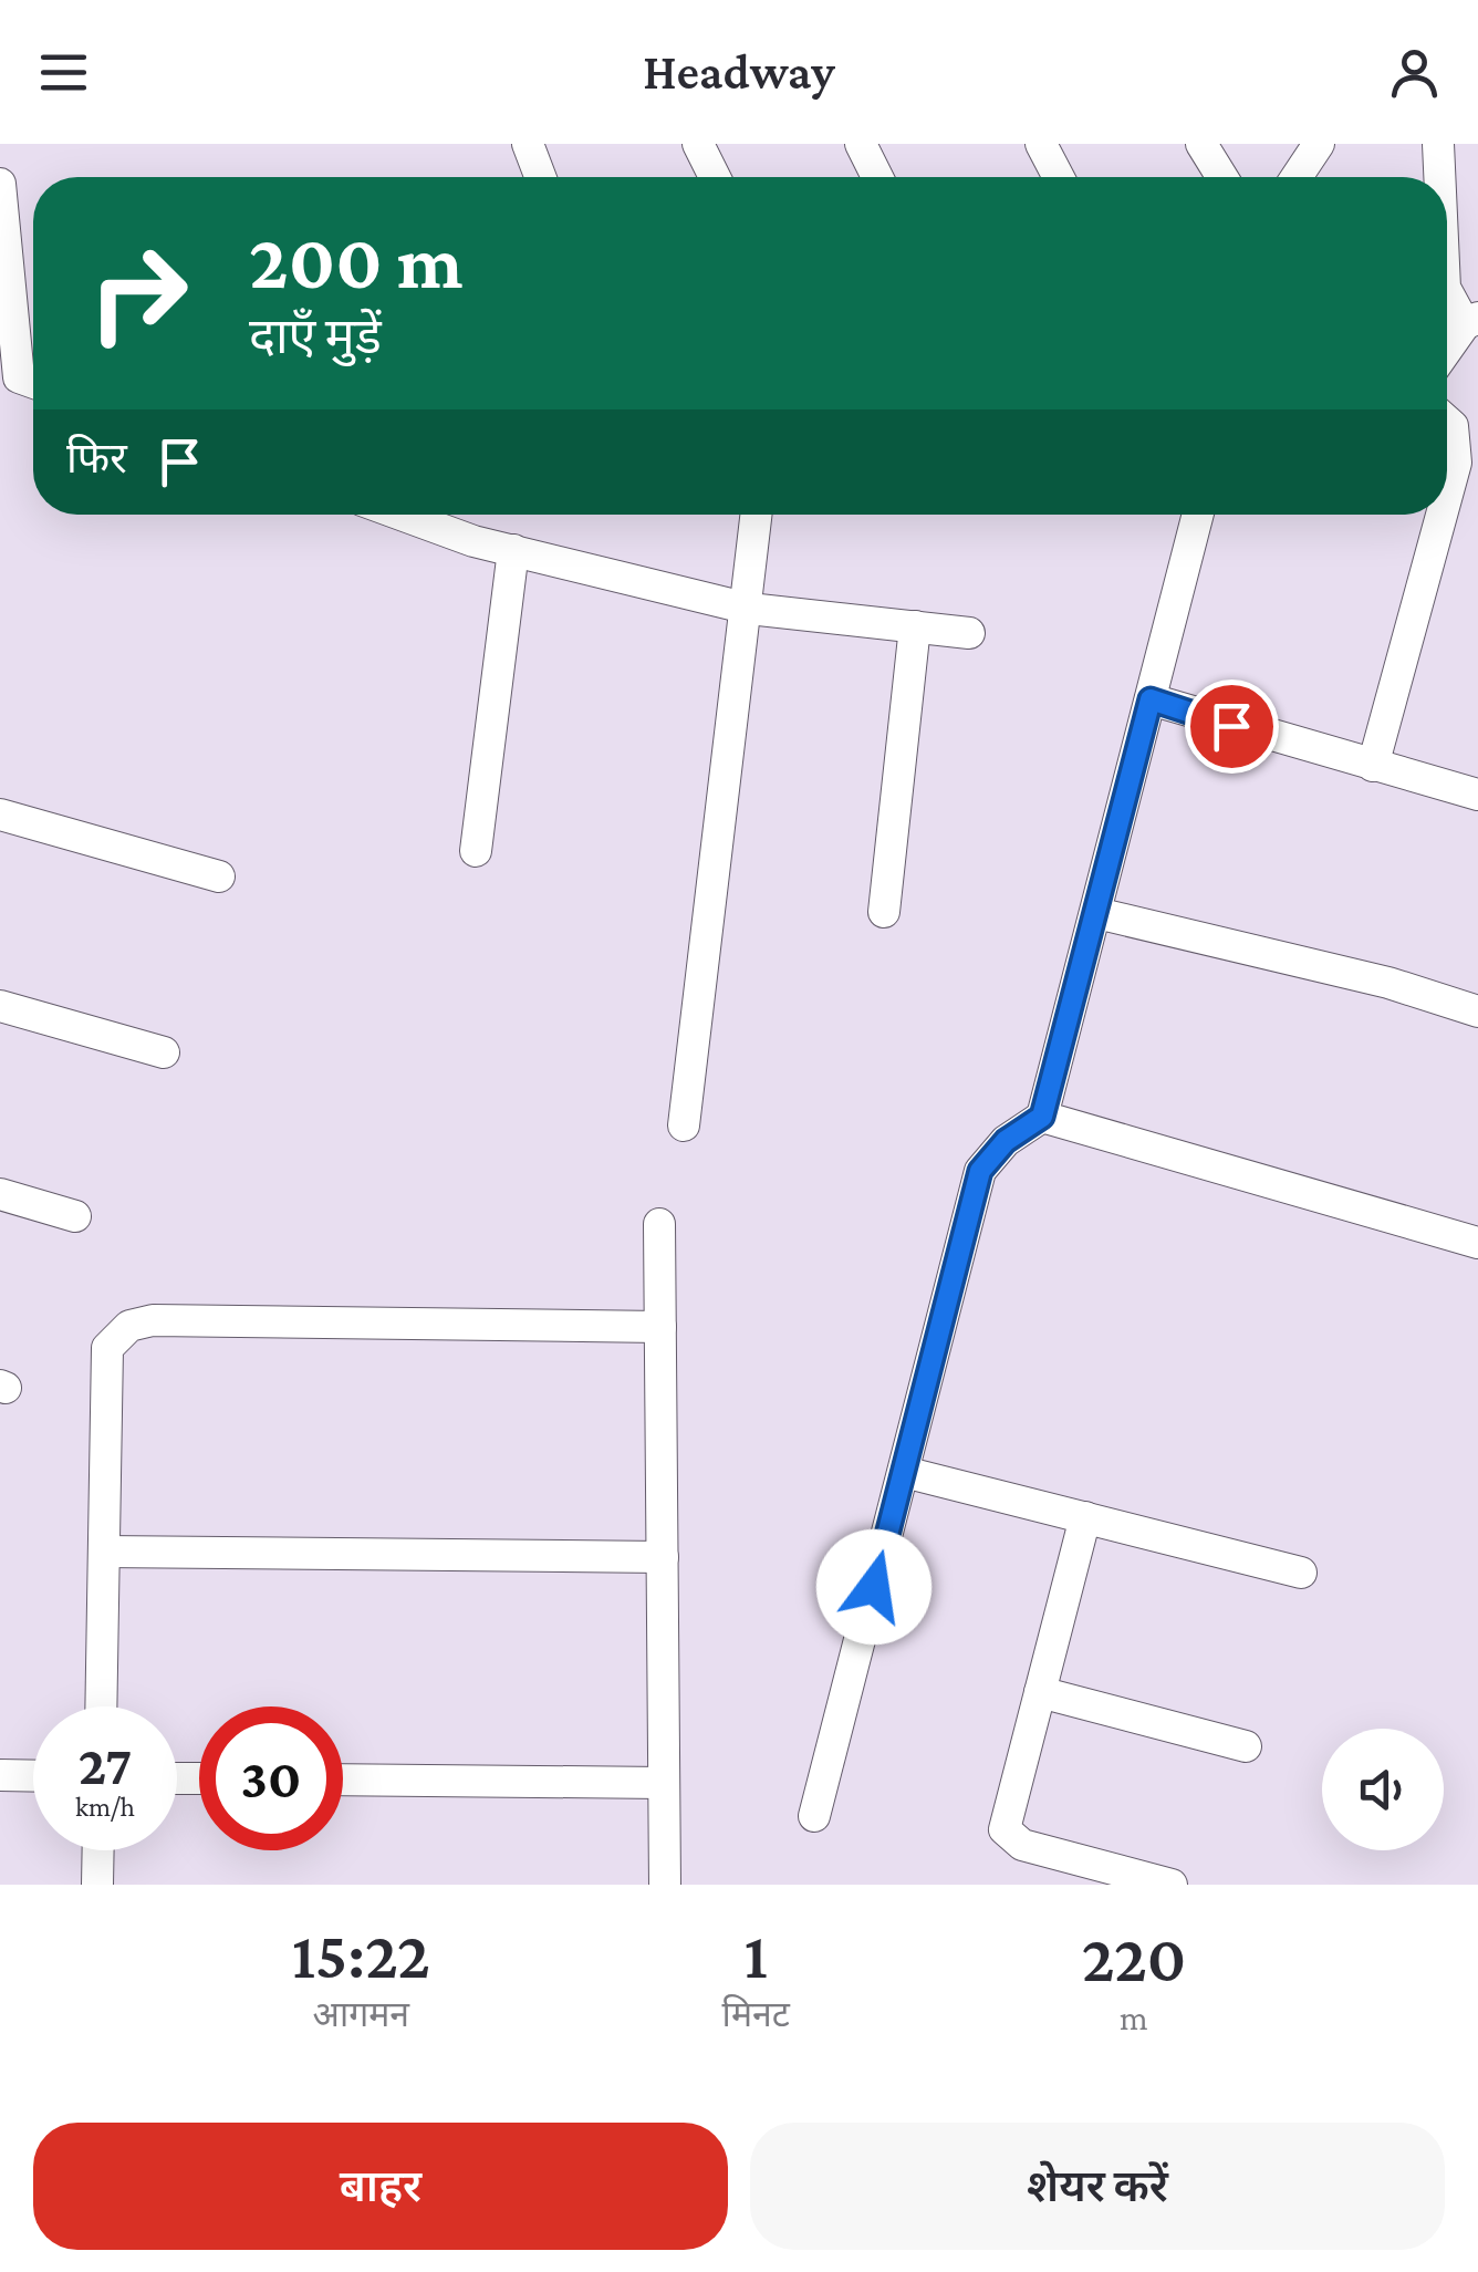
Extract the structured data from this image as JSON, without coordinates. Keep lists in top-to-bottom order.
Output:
{
  "page": {
    "header": "Headway",
    "turn": ["200 m", "दाएँ मुड़ें"],
    "then": "फिर",
    "speed": "27 km/h",
    "limit": "30",
    "eta": [
      "15:22",
      "आगमन",
      "1",
      "मिनट",
      "220",
      "m"
    ],
    "buttons": ["बाहर", "शेयर करें"]
  }
}
